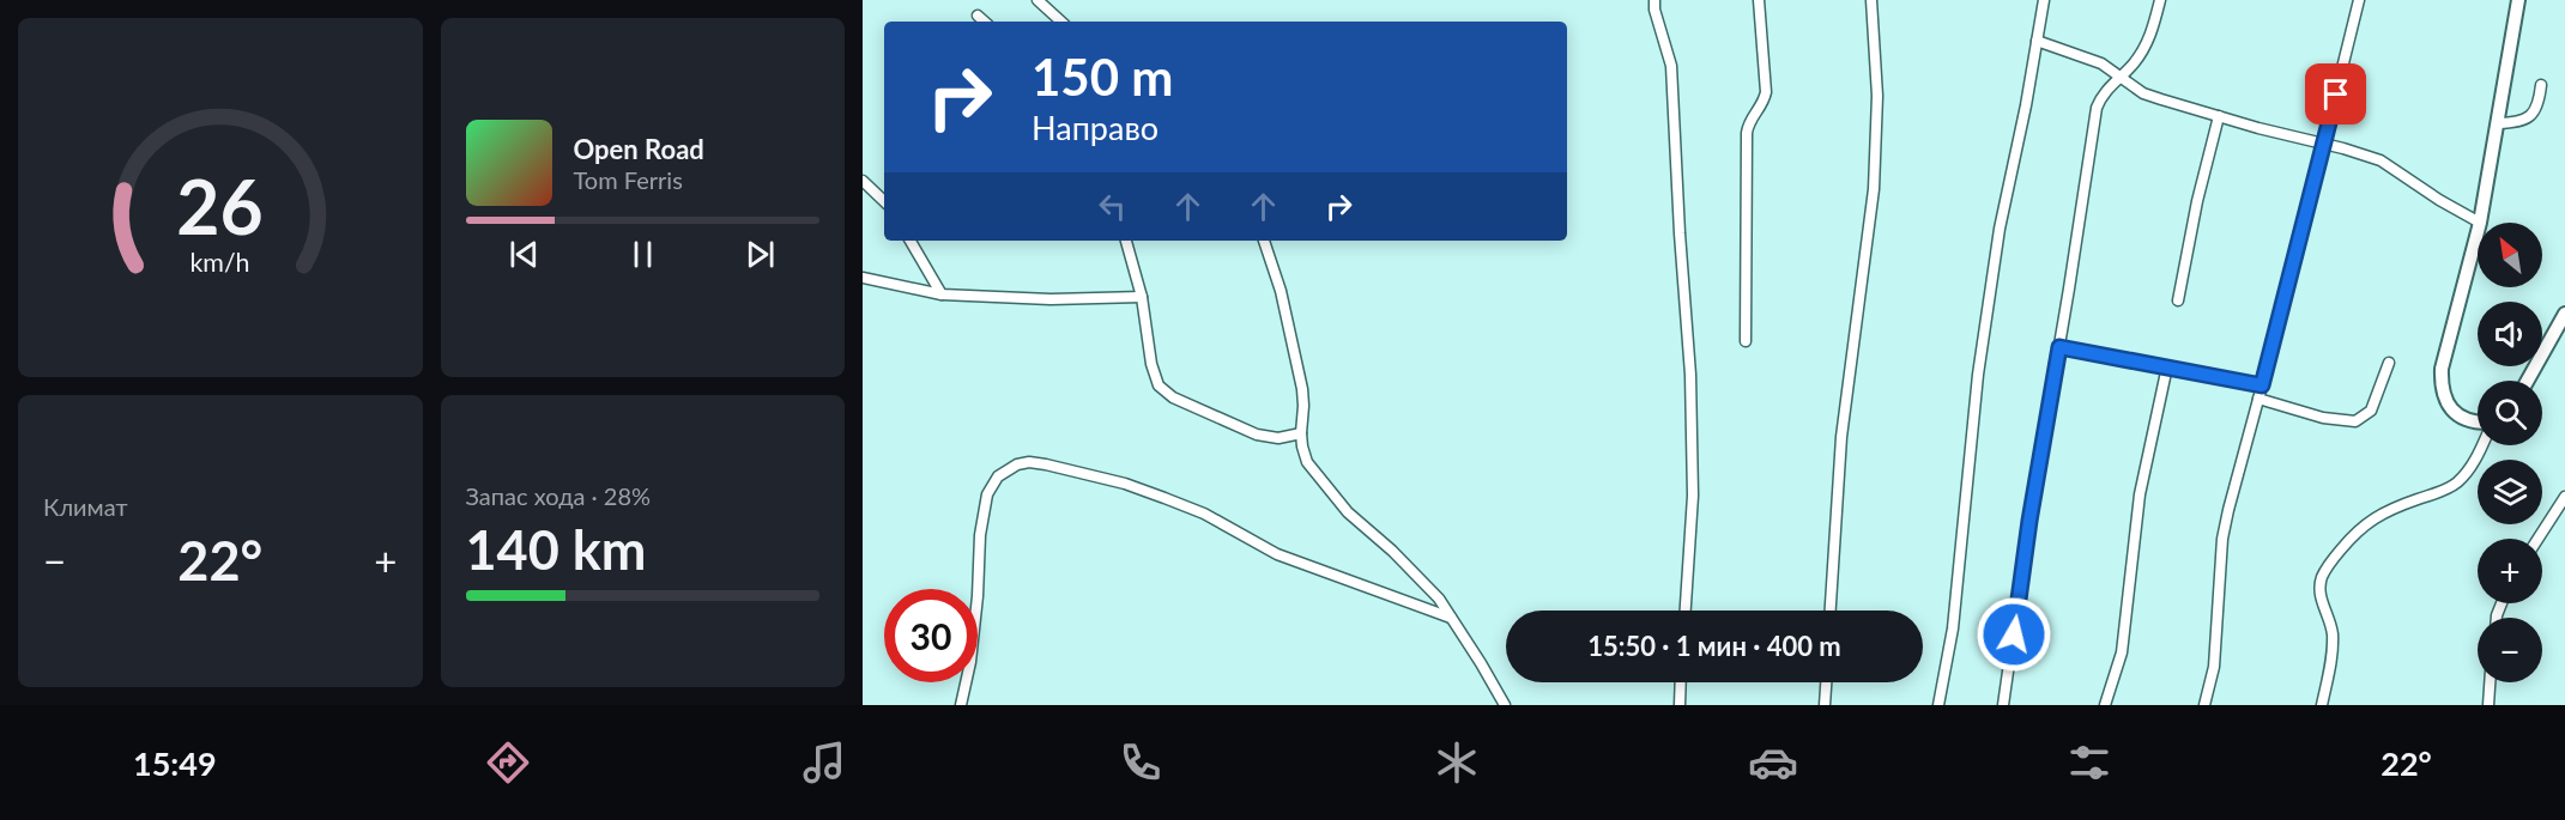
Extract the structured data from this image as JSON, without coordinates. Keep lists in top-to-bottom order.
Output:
{
  "north": "top left",
  "page": {
    "turn": ["150 m", "Направо"],
    "song": ["Open Road", "Tom Ferris"],
    "map_buttons": ["+", "−"],
    "tile": [
      "Климат",
      ["Запас хода · 28%", "140 km"]
    ],
    "heat": ["−", "22°", "+"],
    "limit": "30",
    "trip": "15:50 · 1 мин · 400 m",
    "tabs": ["15:49", "22°"],
    "gauge": ["26", "km/h"]
  }
}
